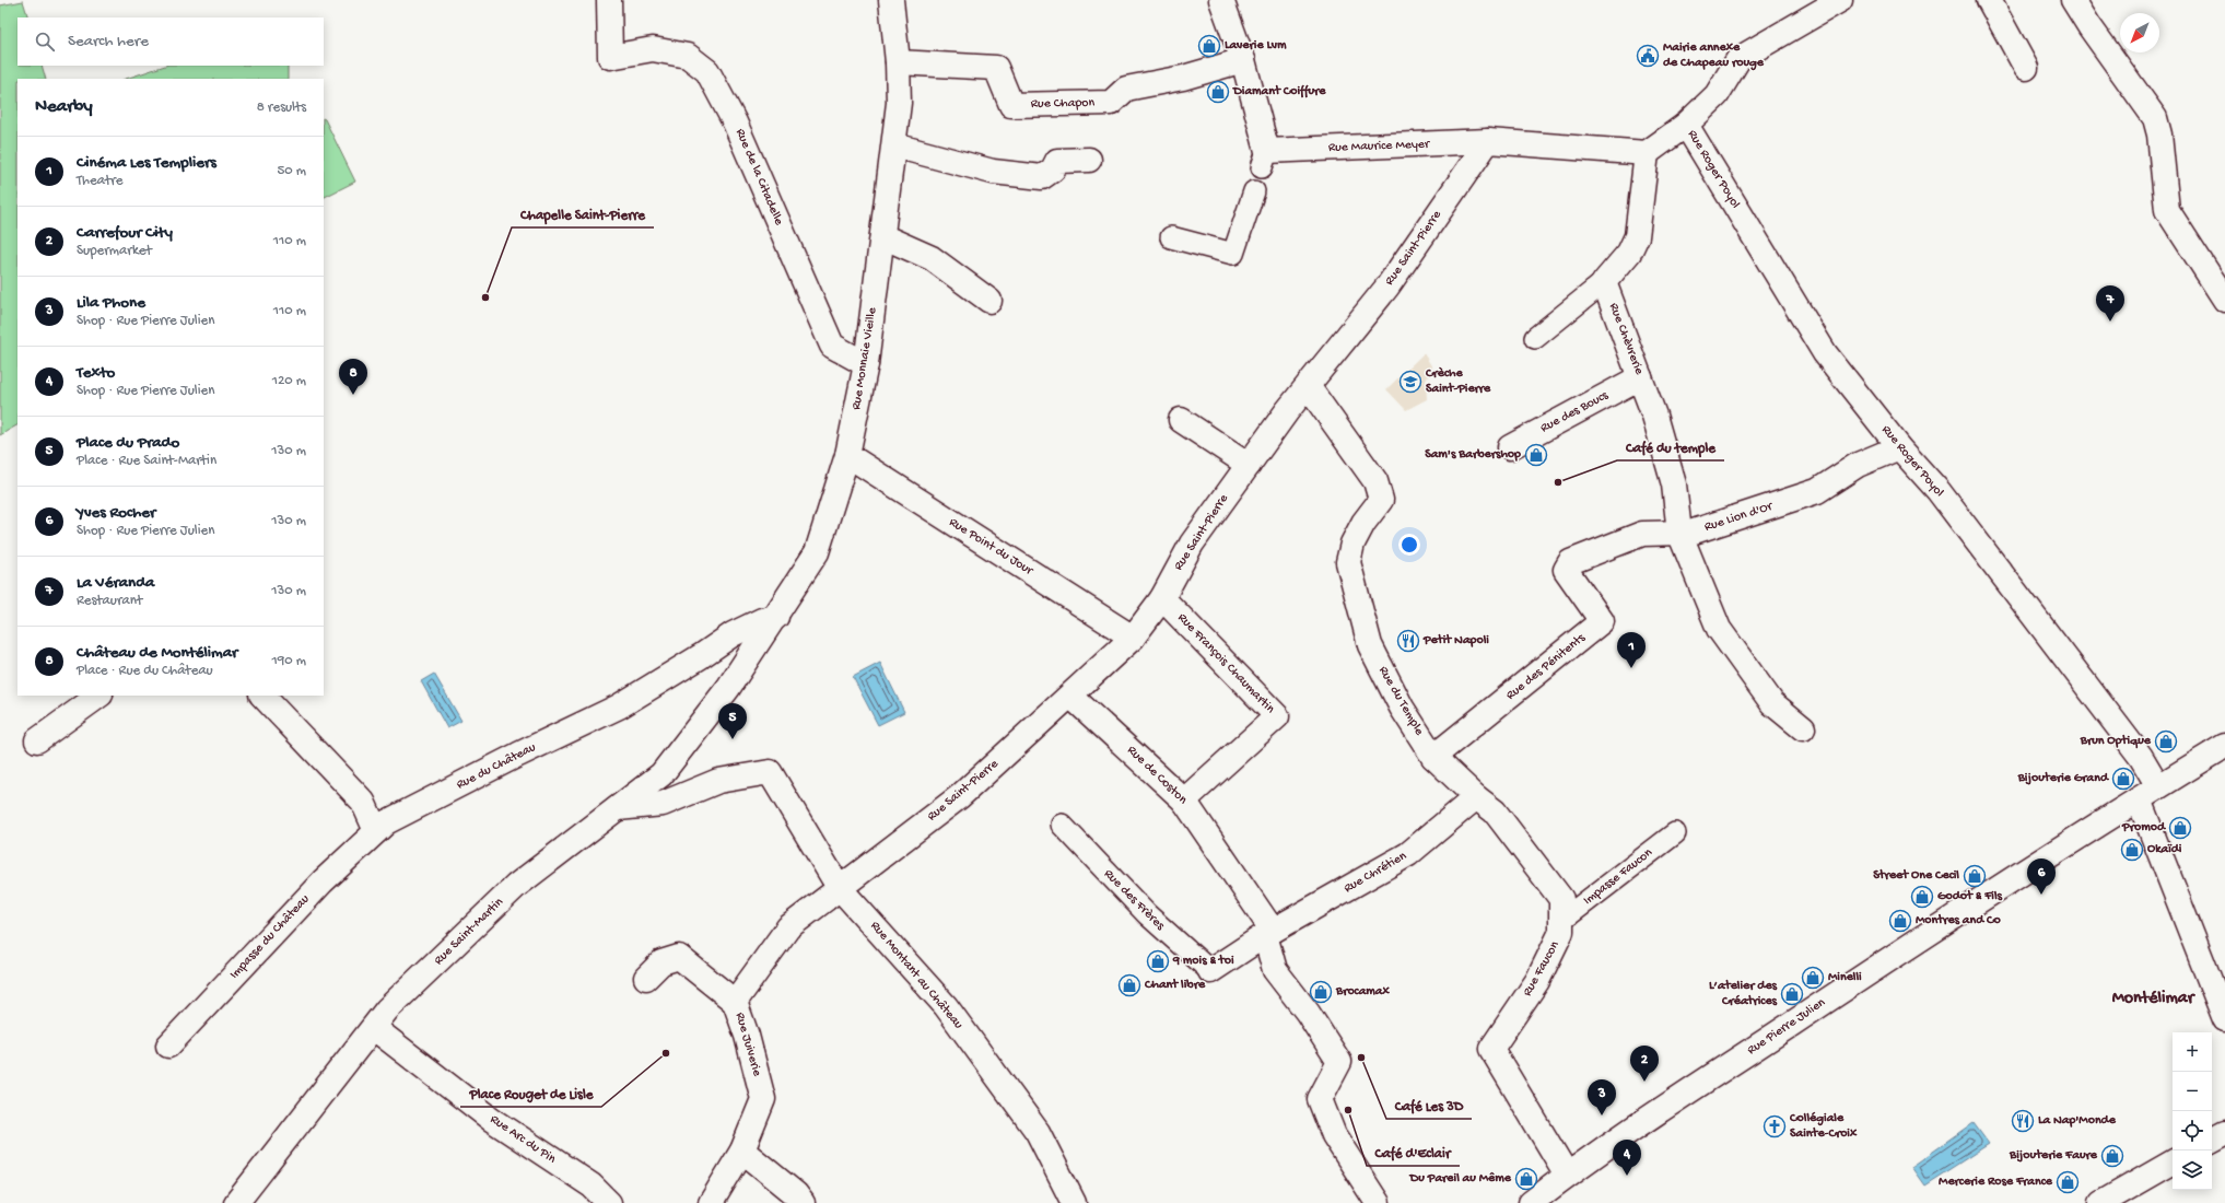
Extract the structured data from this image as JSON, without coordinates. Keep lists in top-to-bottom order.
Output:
{
  "streets": {
    "street": [
      "Rue Chapon",
      "Rue Maurice Meyer",
      "Rue Roger Poyol",
      "Rue de la Citadelle",
      "Rue Saint-Pierre",
      "Rue Chèvrerie",
      "Rue Monnaie Vieille",
      "Rue des Boucs",
      "Rue Lion d'Or",
      "Rue Point du Jour",
      "Rue François Chaumartin",
      "Rue des Pénitents",
      "Rue du Temple",
      "Rue du Château",
      "Rue de Coston",
      "Rue Chrétien",
      "Rue Saint-Martin",
      "Impasse du Château",
      "Rue Faucon",
      "Rue Montant au Château",
      "Rue Pierre Julien",
      "Rue Juiverie",
      "Rue Arc du Pin"
    ],
    "lane": ["Impasse Faucon", "Rue des Frères"]
  },
  "crossings": [
    ["Rue Chapon", "Rue Maurice Meyer"],
    ["Rue Chapon", "Rue Monnaie Vieille"],
    ["Rue Maurice Meyer", "Rue Saint-Pierre"],
    ["Rue Roger Poyol", "Rue Lion d'Or"],
    ["Rue Roger Poyol", "Rue Pierre Julien"],
    ["Rue de la Citadelle", "Rue Monnaie Vieille"],
    ["Rue Saint-Pierre", "Rue Point du Jour"],
    ["Rue Saint-Pierre", "Rue François Chaumartin"],
    ["Rue Saint-Pierre", "Rue du Temple"],
    ["Rue Saint-Pierre", "Rue de Coston"],
    ["Rue Saint-Pierre", "Rue Montant au Château"],
    ["Rue Saint-Pierre", "Rue Juiverie"],
    ["Rue Chèvrerie", "Rue des Boucs"],
    ["Rue Chèvrerie", "Rue Lion d'Or"],
    ["Rue Monnaie Vieille", "Rue Point du Jour"],
    ["Rue Monnaie Vieille", "Rue du Château"],
    ["Rue Monnaie Vieille", "Rue Saint-Martin"],
    ["Rue Lion d'Or", "Rue des Pénitents"],
    ["Rue François Chaumartin", "Rue de Coston"],
    ["Rue des Pénitents", "Rue du Temple"],
    ["Rue des Pénitents", "Rue Faucon"],
    ["Rue du Temple", "Rue Faucon"],
    ["Rue du Château", "Impasse du Château"],
    ["Rue de Coston", "Rue Chrétien"],
    ["Rue Chrétien", "Rue des Frères"],
    ["Rue Chrétien", "Rue Faucon"],
    ["Impasse Faucon", "Rue Faucon"],
    ["Rue Saint-Martin", "Rue Montant au Château"],
    ["Rue Saint-Martin", "Rue Arc du Pin"],
    ["Rue Faucon", "Rue Pierre Julien"],
    ["Rue Montant au Château", "Rue Juiverie"]
  ],
  "districts": ["Montélimar"],
  "places": {
    "shop": [
      "Laverie Lvm",
      "Diamant Coiffure",
      "Sam's Barbershop",
      "Brun Optique",
      "Bijouterie Grand",
      "Promod",
      "Okaïdi",
      "Street One Cecil",
      "Godot & Fils",
      "Montres and Co",
      "9 mois & toi",
      "Minelli",
      "Chant libre",
      "Brocamax",
      "L’atelier des Créatrices",
      "Bijouterie Faure",
      "Du Pareil au Même",
      "Mercerie Rose France"
    ],
    "public building": ["Mairie annexe de Chapeau rouge"],
    "other": [
      "Chapelle Saint-Pierre",
      "Café du temple",
      "Place Rouget de Lisle",
      "Café Les 3D",
      "Café d'Eclair"
    ],
    "school or university": ["Crèche Saint-Pierre"],
    "restaurant": ["Petit Napoli", "La Nap'Monde"],
    "church": ["Collégiale Sainte-Croix"]
  },
  "north": "bottom left",
  "page": {
    "search": "Search here",
    "heading": ["Nearby", "8 results"],
    "list": [
      {
        "mark": "1",
        "name": "Cinéma Les Templiers",
        "note": "Theatre",
        "value": "50 m"
      },
      {
        "mark": "2",
        "name": "Carrefour City",
        "note": "Supermarket",
        "value": "110 m"
      },
      {
        "mark": "3",
        "name": "Lila Phone",
        "note": "Shop · Rue Pierre Julien",
        "value": "110 m"
      },
      {
        "mark": "4",
        "name": "Texto",
        "note": "Shop · Rue Pierre Julien",
        "value": "120 m"
      },
      {
        "mark": "5",
        "name": "Place du Prado",
        "note": "Place · Rue Saint-Martin",
        "value": "130 m"
      },
      {
        "mark": "6",
        "name": "Yves Rocher",
        "note": "Shop · Rue Pierre Julien",
        "value": "130 m"
      },
      {
        "mark": "7",
        "name": "La Véranda",
        "note": "Restaurant",
        "value": "130 m"
      },
      {
        "mark": "8",
        "name": "Château de Montélimar",
        "note": "Place · Rue du Château",
        "value": "190 m"
      }
    ],
    "pins": [
      "7",
      "8",
      "1",
      "5",
      "6",
      "2",
      "3",
      "4"
    ],
    "map_buttons": ["+", "−"]
  }
}
